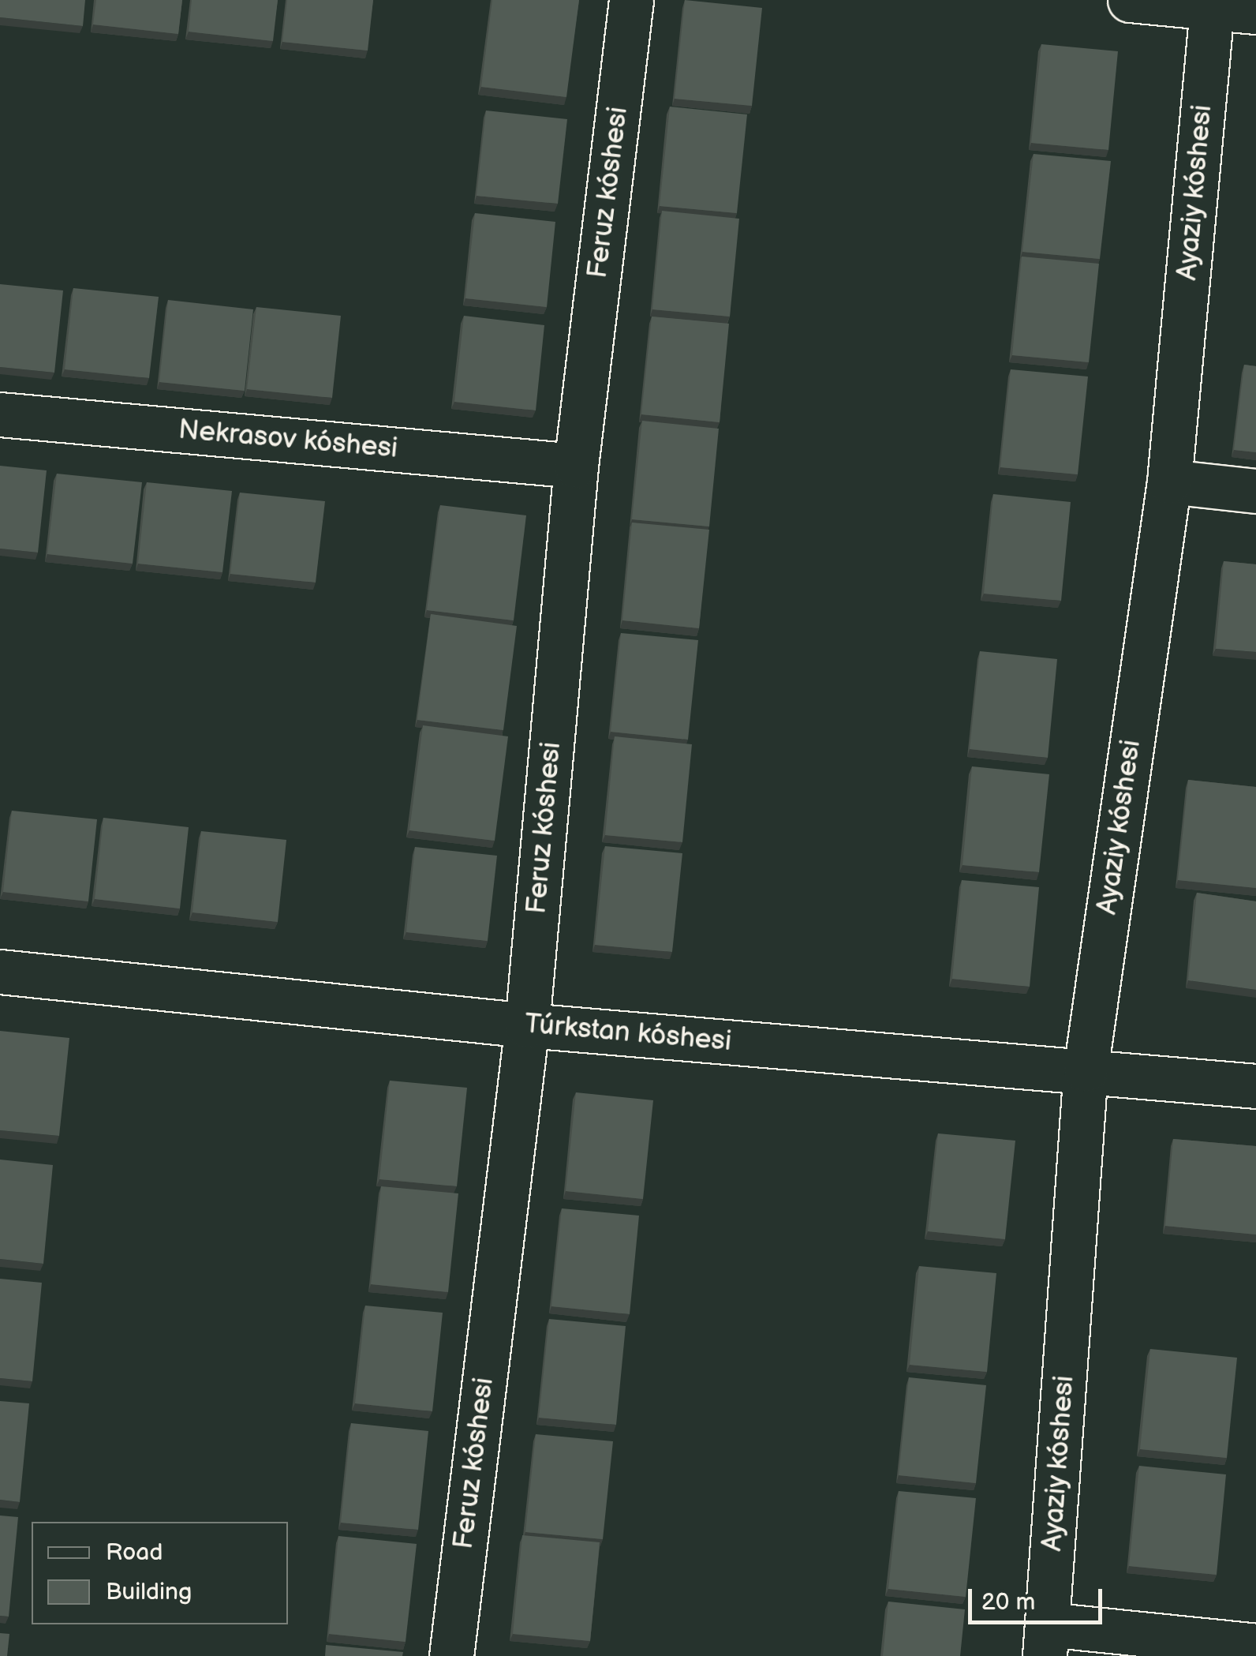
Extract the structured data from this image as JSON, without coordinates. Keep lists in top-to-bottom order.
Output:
{
  "streets": {
    "street": [
      "Feruz kóshesi",
      "Ayaziy kóshesi",
      "Nekrasov kóshesi",
      "Túrkstan kóshesi"
    ]
  },
  "crossings": [
    ["Feruz kóshesi", "Nekrasov kóshesi"],
    ["Feruz kóshesi", "Túrkstan kóshesi"],
    ["Ayaziy kóshesi", "Túrkstan kóshesi"]
  ],
  "legend": ["Road", "Building"],
  "scale_bar": "20 m"
}
